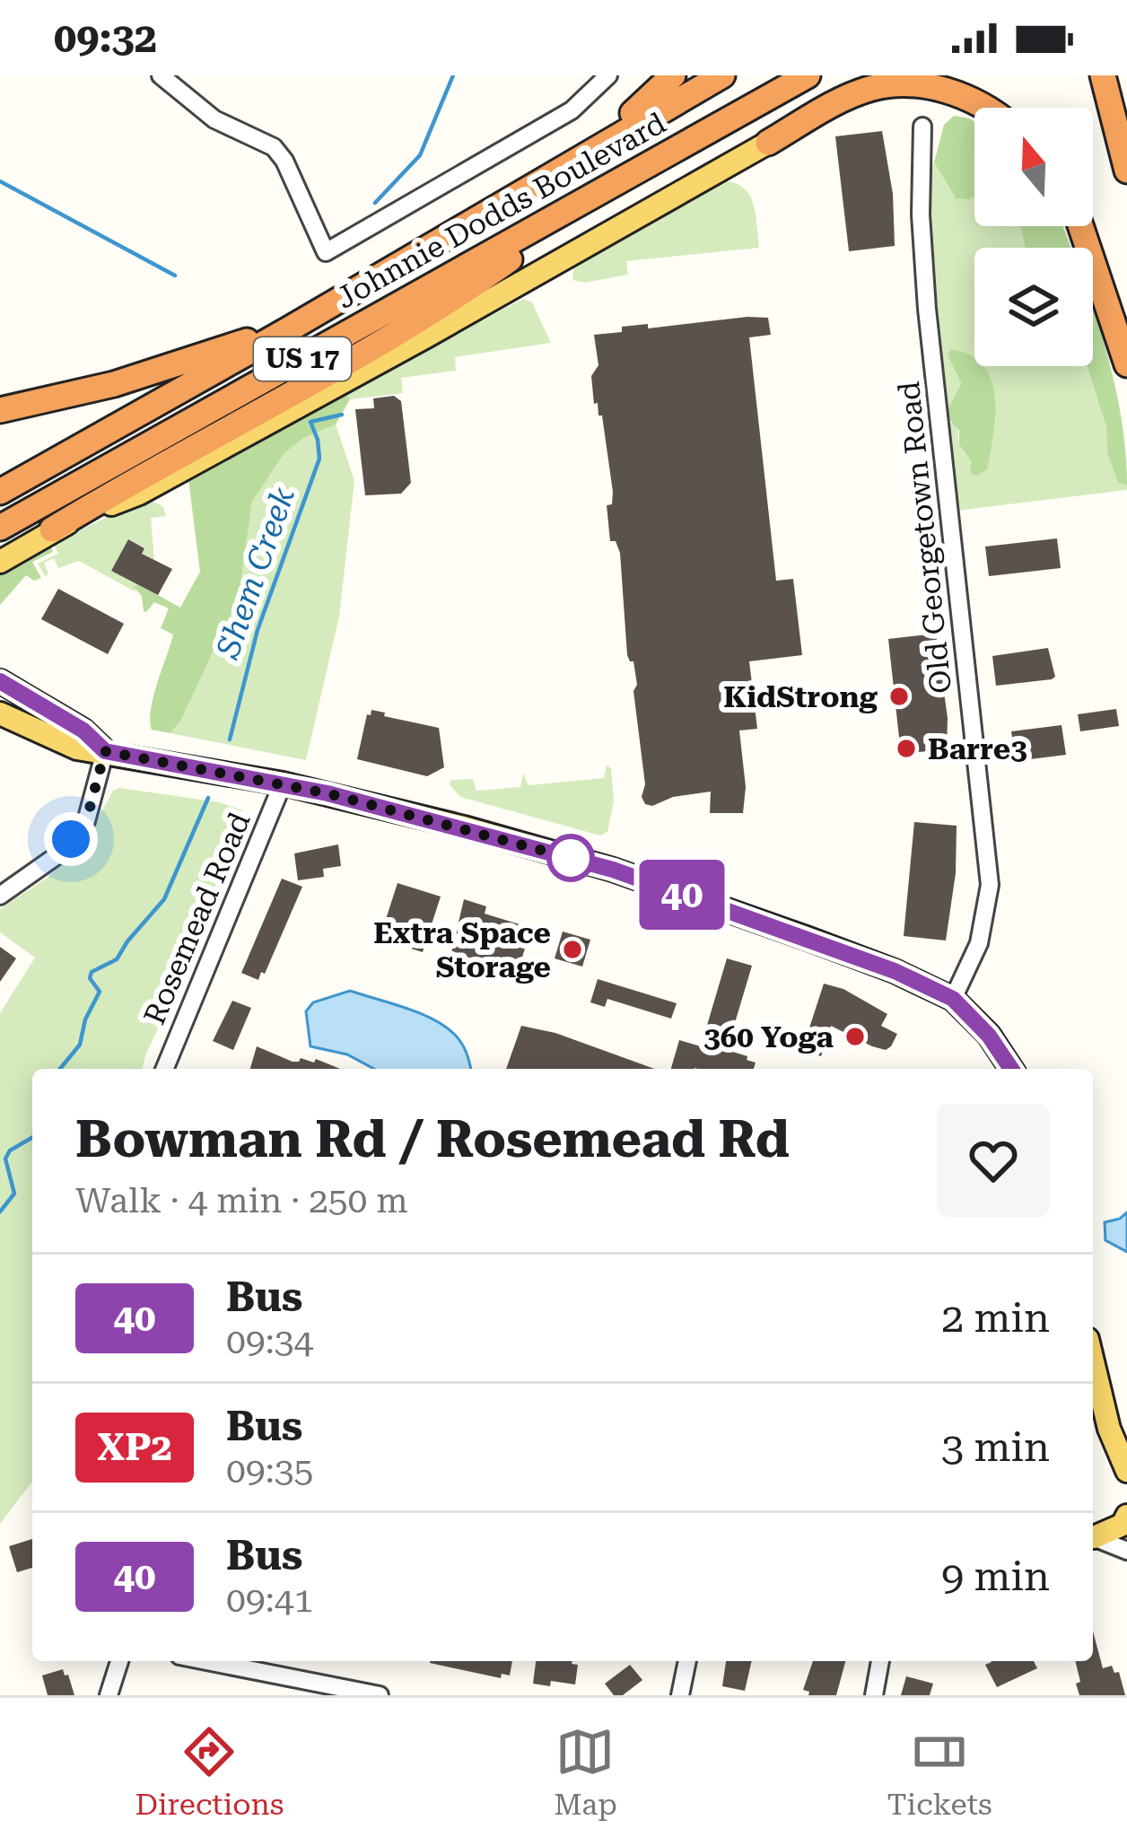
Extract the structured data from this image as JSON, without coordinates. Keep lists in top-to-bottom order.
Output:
{
  "streets": {
    "highway": ["Johnnie Dodds Boulevard", "US 17"],
    "street": ["Old Georgetown Road", "Rosemead Road"]
  },
  "water": ["Shem Creek"],
  "places": [
    "KidStrong",
    "Barre3",
    "Extra Space Storage",
    "360 Yoga"
  ],
  "lines": ["bus line 40"],
  "north": "top",
  "page": {
    "status": "09:32",
    "on_map": "40",
    "heading": ["Bowman Rd / Rosemead Rd", "Walk · 4 min · 250 m"],
    "list": [
      {
        "mark": "40",
        "name": "Bus",
        "note": "09:34",
        "value": "2 min"
      },
      {
        "mark": "XP2",
        "name": "Bus",
        "note": "09:35",
        "value": "3 min"
      },
      {
        "mark": "40",
        "name": "Bus",
        "note": "09:41",
        "value": "9 min"
      }
    ],
    "tabs": ["Directions", "Map", "Tickets"]
  }
}
